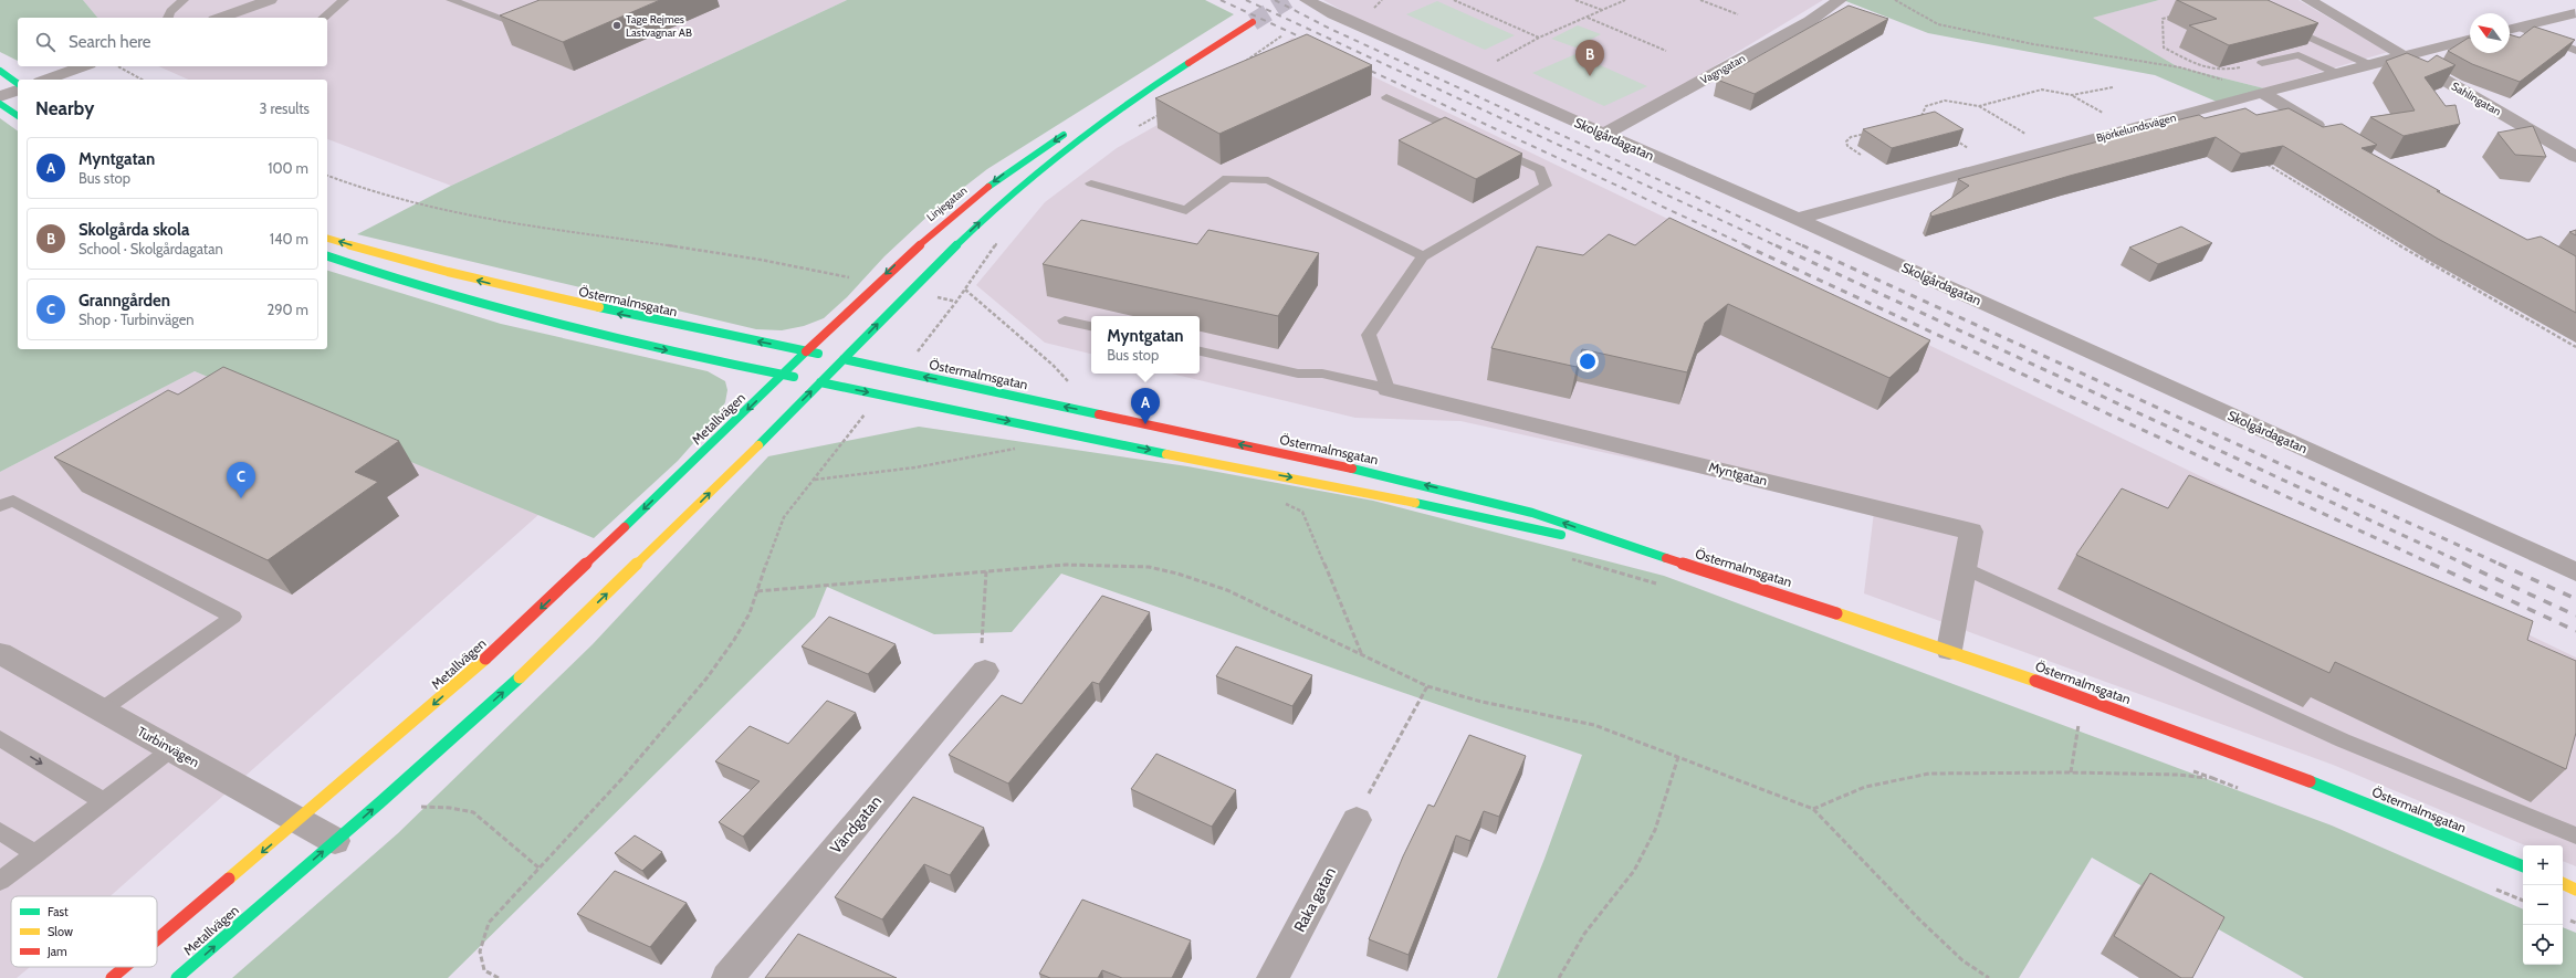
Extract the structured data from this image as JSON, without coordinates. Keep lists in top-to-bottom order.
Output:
{
  "streets": {
    "main road": ["Linjegatan", "Östermalmsgatan", "Metallvägen"],
    "street": [
      "Vagngatan",
      "Sahlingatan",
      "Björkelundsvägen",
      "Skolgårdagatan",
      "Myntgatan",
      "Turbinvägen",
      "Vändgatan",
      "Raka gatan"
    ]
  },
  "crossings": [
    ["Vagngatan", "Skolgårdagatan"],
    ["Sahlingatan", "Björkelundsvägen"],
    ["Björkelundsvägen", "Skolgårdagatan"],
    ["Linjegatan", "Östermalmsgatan"],
    ["Linjegatan", "Metallvägen"],
    ["Östermalmsgatan", "Metallvägen"],
    ["Östermalmsgatan", "Myntgatan"],
    ["Metallvägen", "Turbinvägen"]
  ],
  "places": ["Tage Rejmes Lastvagnar AB"],
  "legend": ["Fast", "Slow", "Jam"],
  "north": "top left",
  "page": {
    "search": "Search here",
    "pins": ["B", "A", "C"],
    "heading": ["Nearby", "3 results"],
    "list": [
      {
        "mark": "A",
        "name": "Myntgatan",
        "note": "Bus stop",
        "value": "100 m"
      },
      {
        "mark": "B",
        "name": "Skolgårda skola",
        "note": "School · Skolgårdagatan",
        "value": "140 m"
      },
      {
        "mark": "C",
        "name": "Granngården",
        "note": "Shop · Turbinvägen",
        "value": "290 m"
      }
    ],
    "popup": ["Myntgatan", "Bus stop"],
    "map_buttons": ["+", "−"]
  }
}
